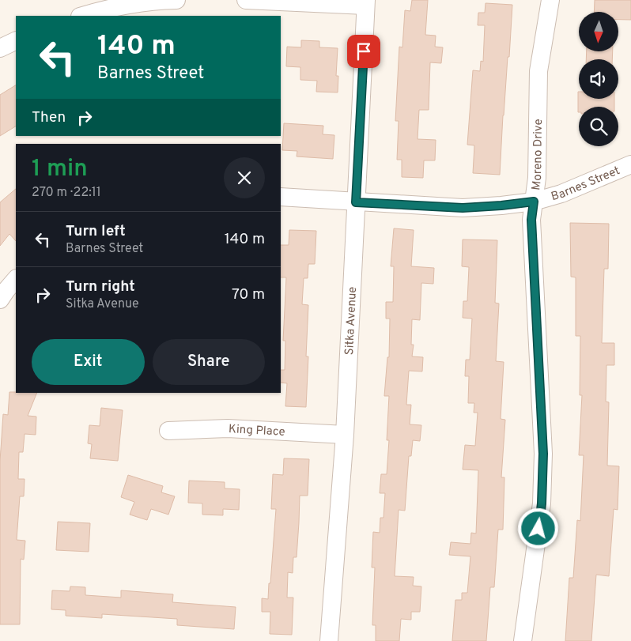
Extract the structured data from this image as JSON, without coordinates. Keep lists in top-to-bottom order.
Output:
{
  "streets": {
    "street": [
      "Moreno Drive",
      "Barnes Street",
      "Sitka Avenue",
      "King Place"
    ]
  },
  "crossings": [
    ["Moreno Drive", "Barnes Street"],
    ["Barnes Street", "Sitka Avenue"],
    ["Sitka Avenue", "King Place"]
  ],
  "north": "bottom",
  "page": {
    "turn": ["140 m", "Barnes Street"],
    "then": "Then",
    "heading": ["1 min", "270 m · 22:11"],
    "list": [
      {
        "name": "Turn left",
        "note": "Barnes Street",
        "value": "140 m"
      },
      {
        "name": "Turn right",
        "note": "Sitka Avenue",
        "value": "70 m"
      }
    ],
    "buttons": ["Exit", "Share"]
  }
}
